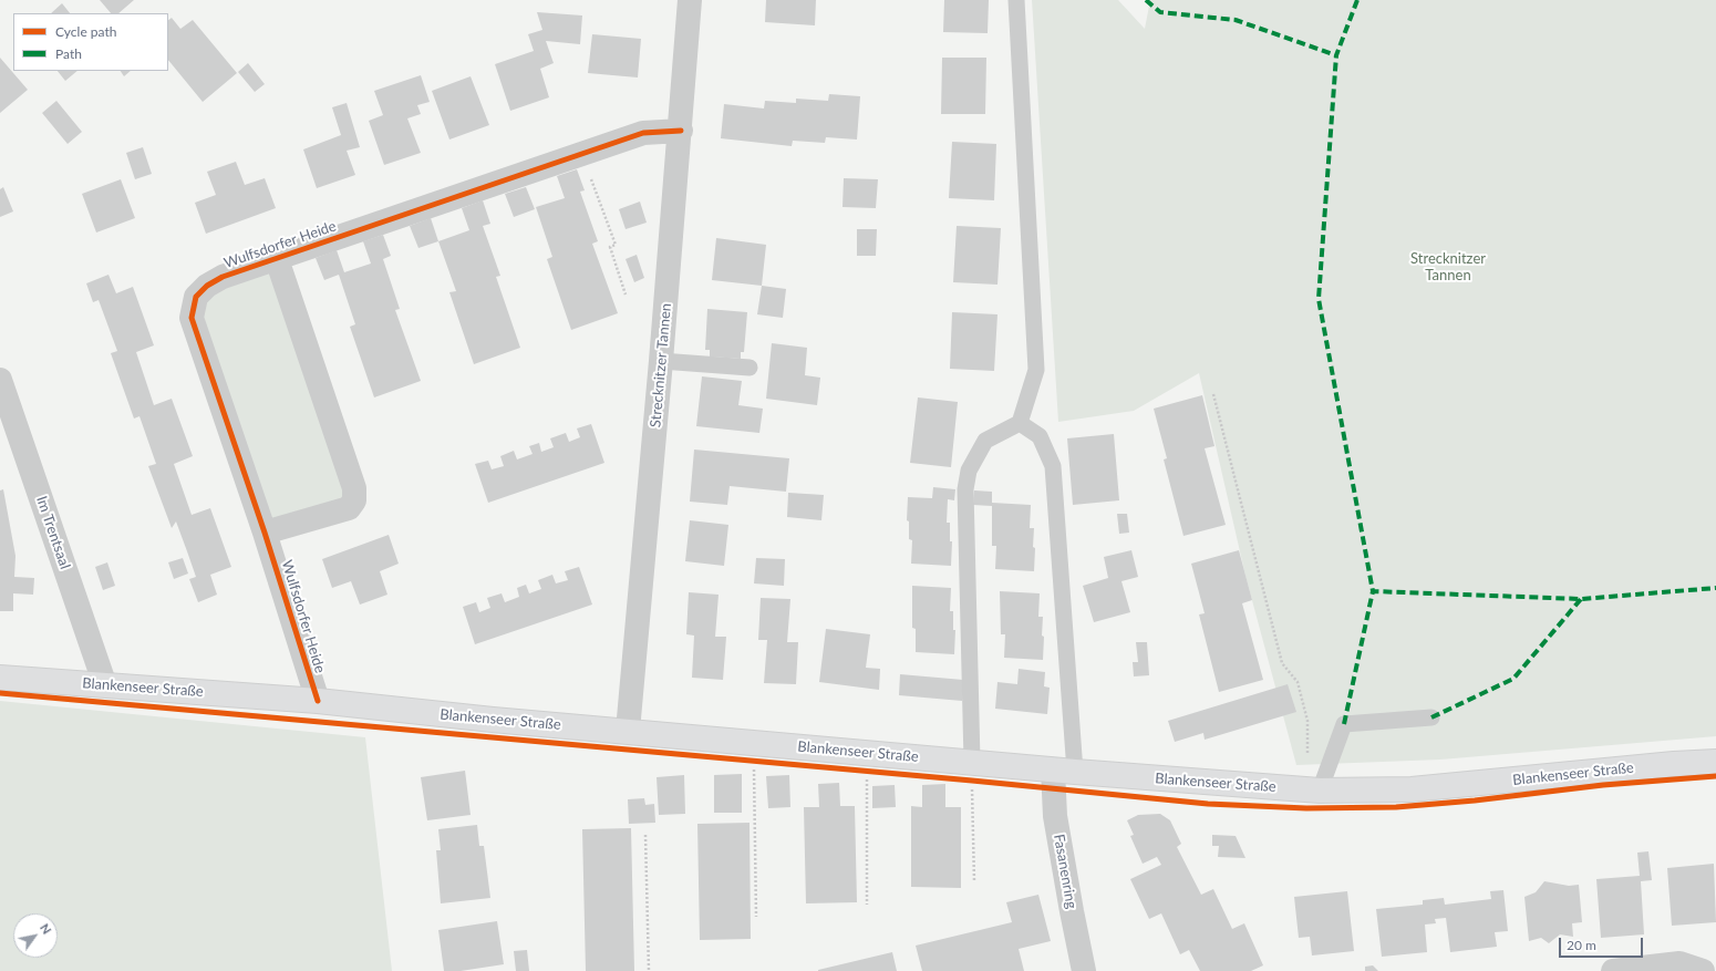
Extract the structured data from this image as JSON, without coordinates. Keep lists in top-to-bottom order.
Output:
{
  "streets": {
    "main road": ["Blankenseer Straße"],
    "street": [
      "Wulfsdorfer Heide",
      "Strecknitzer Tannen",
      "Im Trentsaal",
      "Fasanenring"
    ]
  },
  "crossings": [
    ["Wulfsdorfer Heide", "Strecknitzer Tannen"],
    ["Wulfsdorfer Heide", "Blankenseer Straße"],
    ["Strecknitzer Tannen", "Blankenseer Straße"],
    ["Im Trentsaal", "Blankenseer Straße"],
    ["Blankenseer Straße", "Fasanenring"]
  ],
  "parks": ["Strecknitzer Tannen"],
  "legend": ["Cycle path", "Path"],
  "scale_bar": "20 m",
  "north": "top right"
}
